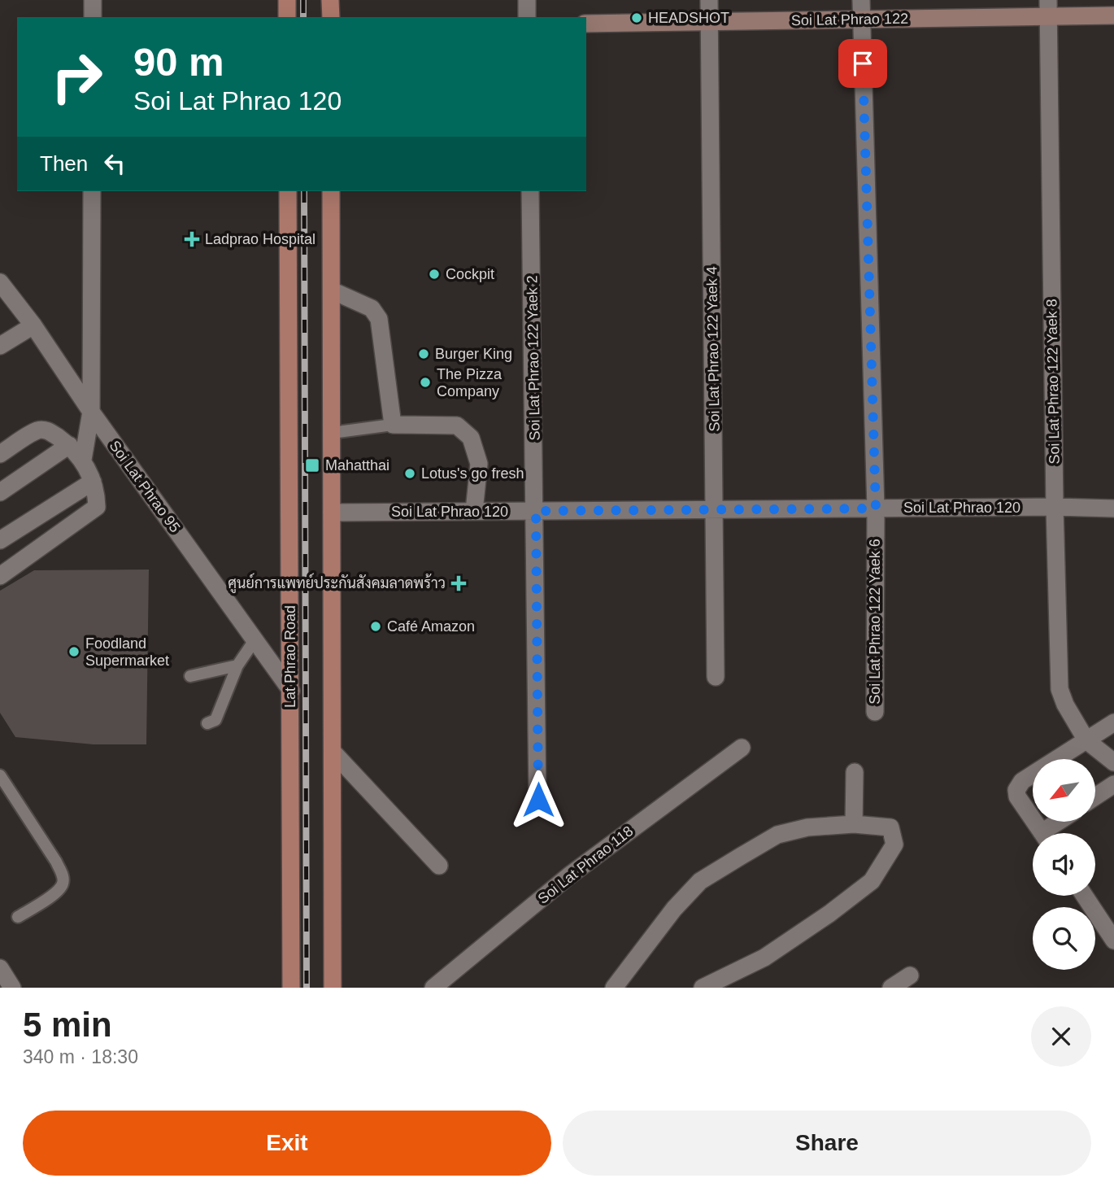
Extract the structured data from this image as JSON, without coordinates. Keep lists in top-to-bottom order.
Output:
{
  "streets": {
    "main road": ["Lat Phrao Road"],
    "street": [
      "Soi Lat Phrao 122",
      "Soi Lat Phrao 122 Yaek 4",
      "Soi Lat Phrao 122 Yaek 2",
      "Soi Lat Phrao 122 Yaek 8",
      "Soi Lat Phrao 95",
      "Soi Lat Phrao 120",
      "Soi Lat Phrao 122 Yaek 6",
      "Soi Lat Phrao 118"
    ]
  },
  "crossings": [
    ["Soi Lat Phrao 122", "Soi Lat Phrao 122 Yaek 4"],
    ["Soi Lat Phrao 122", "Soi Lat Phrao 122 Yaek 8"],
    ["Soi Lat Phrao 122", "Soi Lat Phrao 122 Yaek 6"],
    ["Soi Lat Phrao 122 Yaek 4", "Soi Lat Phrao 120"],
    ["Soi Lat Phrao 122 Yaek 2", "Soi Lat Phrao 120"],
    ["Soi Lat Phrao 122 Yaek 8", "Soi Lat Phrao 120"],
    ["Soi Lat Phrao 95", "Lat Phrao Road"],
    ["Soi Lat Phrao 120", "Soi Lat Phrao 122 Yaek 6"]
  ],
  "places": {
    "other": [
      "HEADSHOT",
      "Cockpit",
      "Burger King",
      "The Pizza Company",
      "Lotus's go fresh",
      "Café Amazon",
      "Foodland Supermarket"
    ],
    "health": ["Ladprao Hospital", "ศูนย์การแพทย์ประกันสังคมลาดพร้าว"],
    "transit": ["Mahatthai"]
  },
  "north": "bottom left",
  "page": {
    "turn": ["90 m", "Soi Lat Phrao 120"],
    "then": "Then",
    "heading": ["5 min", "340 m · 18:30"],
    "buttons": ["Exit", "Share"]
  }
}
